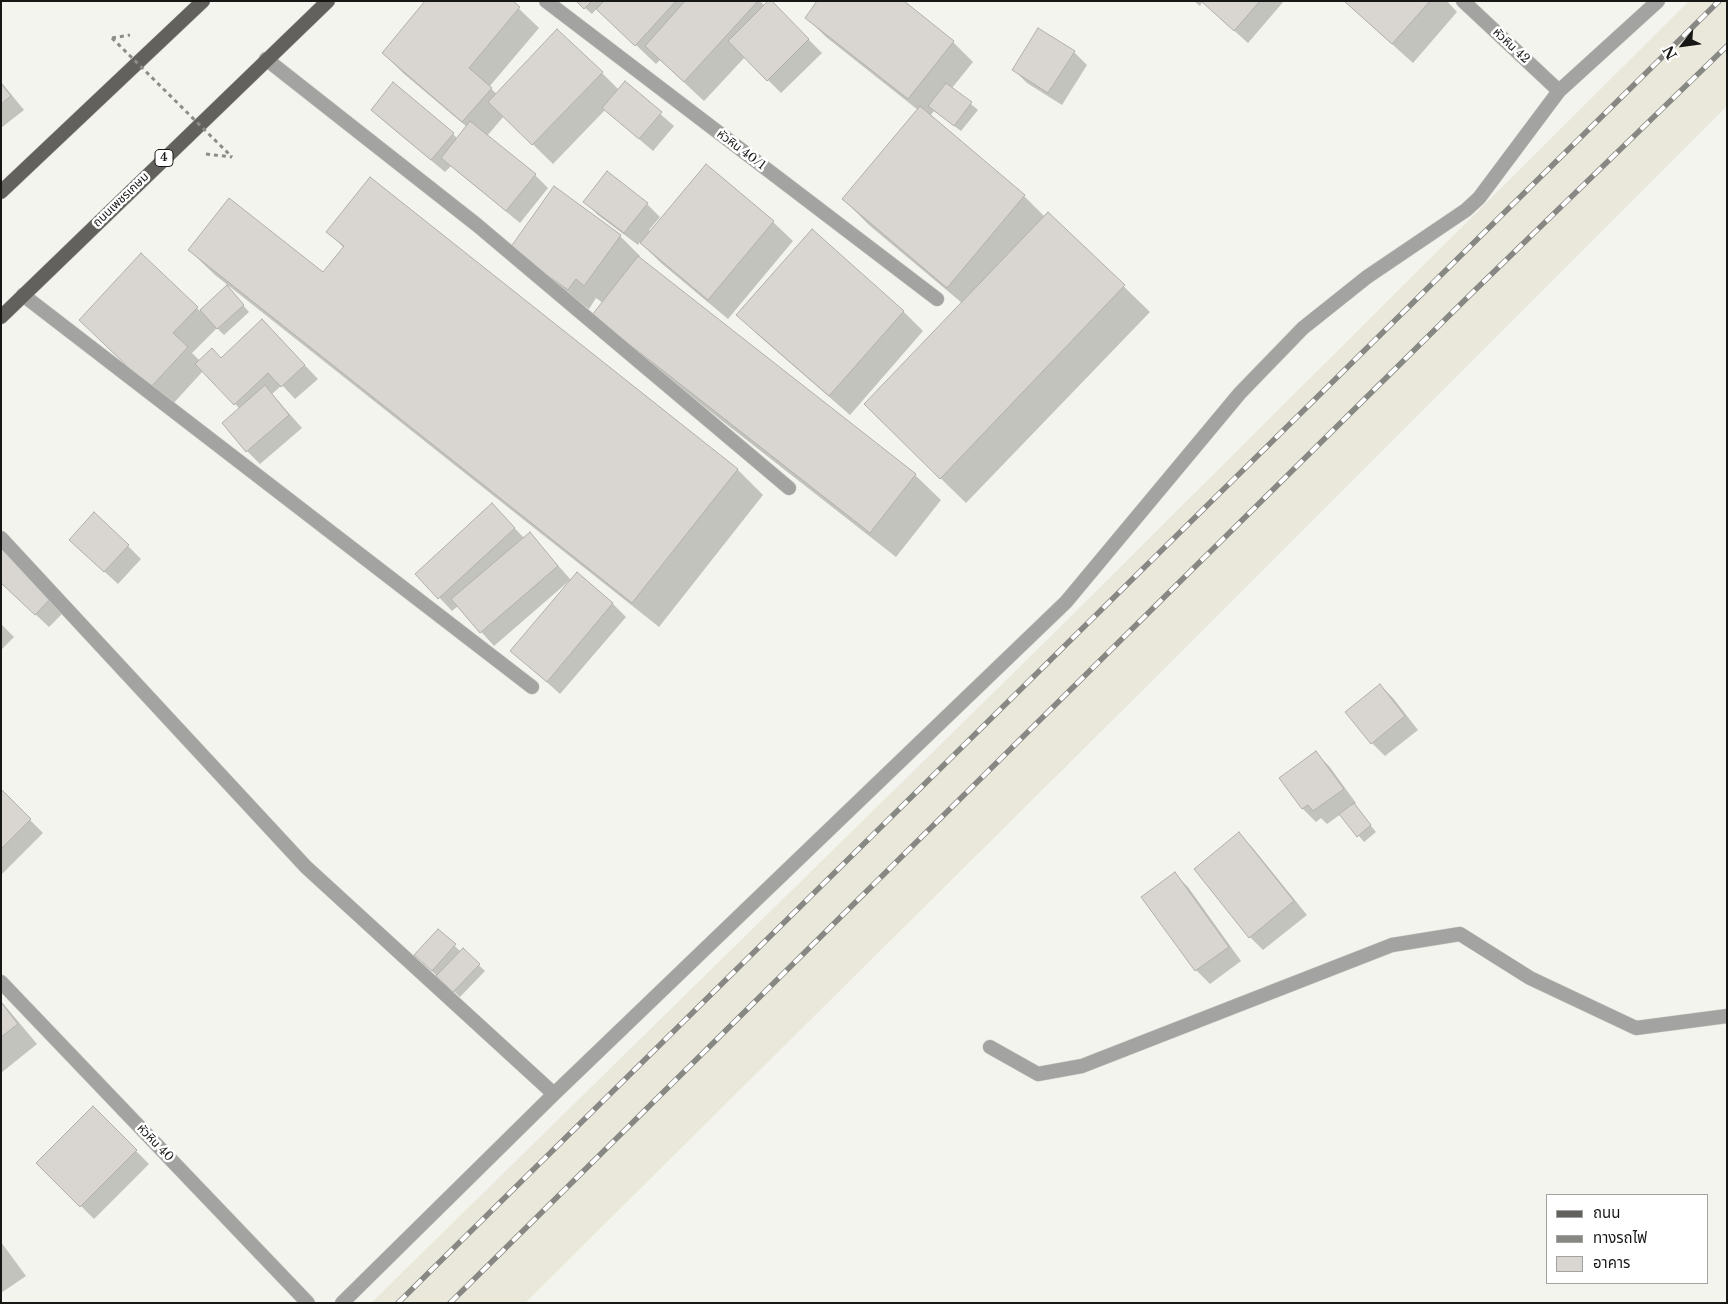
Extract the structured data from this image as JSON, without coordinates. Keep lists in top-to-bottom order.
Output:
{
  "streets": {
    "main road": ["4", "ถนนเพชรเกษม"],
    "street": ["หัวหิน 42", "หัวหิน 40/1", "หัวหิน 40"]
  },
  "legend": ["ถนน", "ทางรถไฟ", "อาคาร"],
  "north": "bottom left"
}
